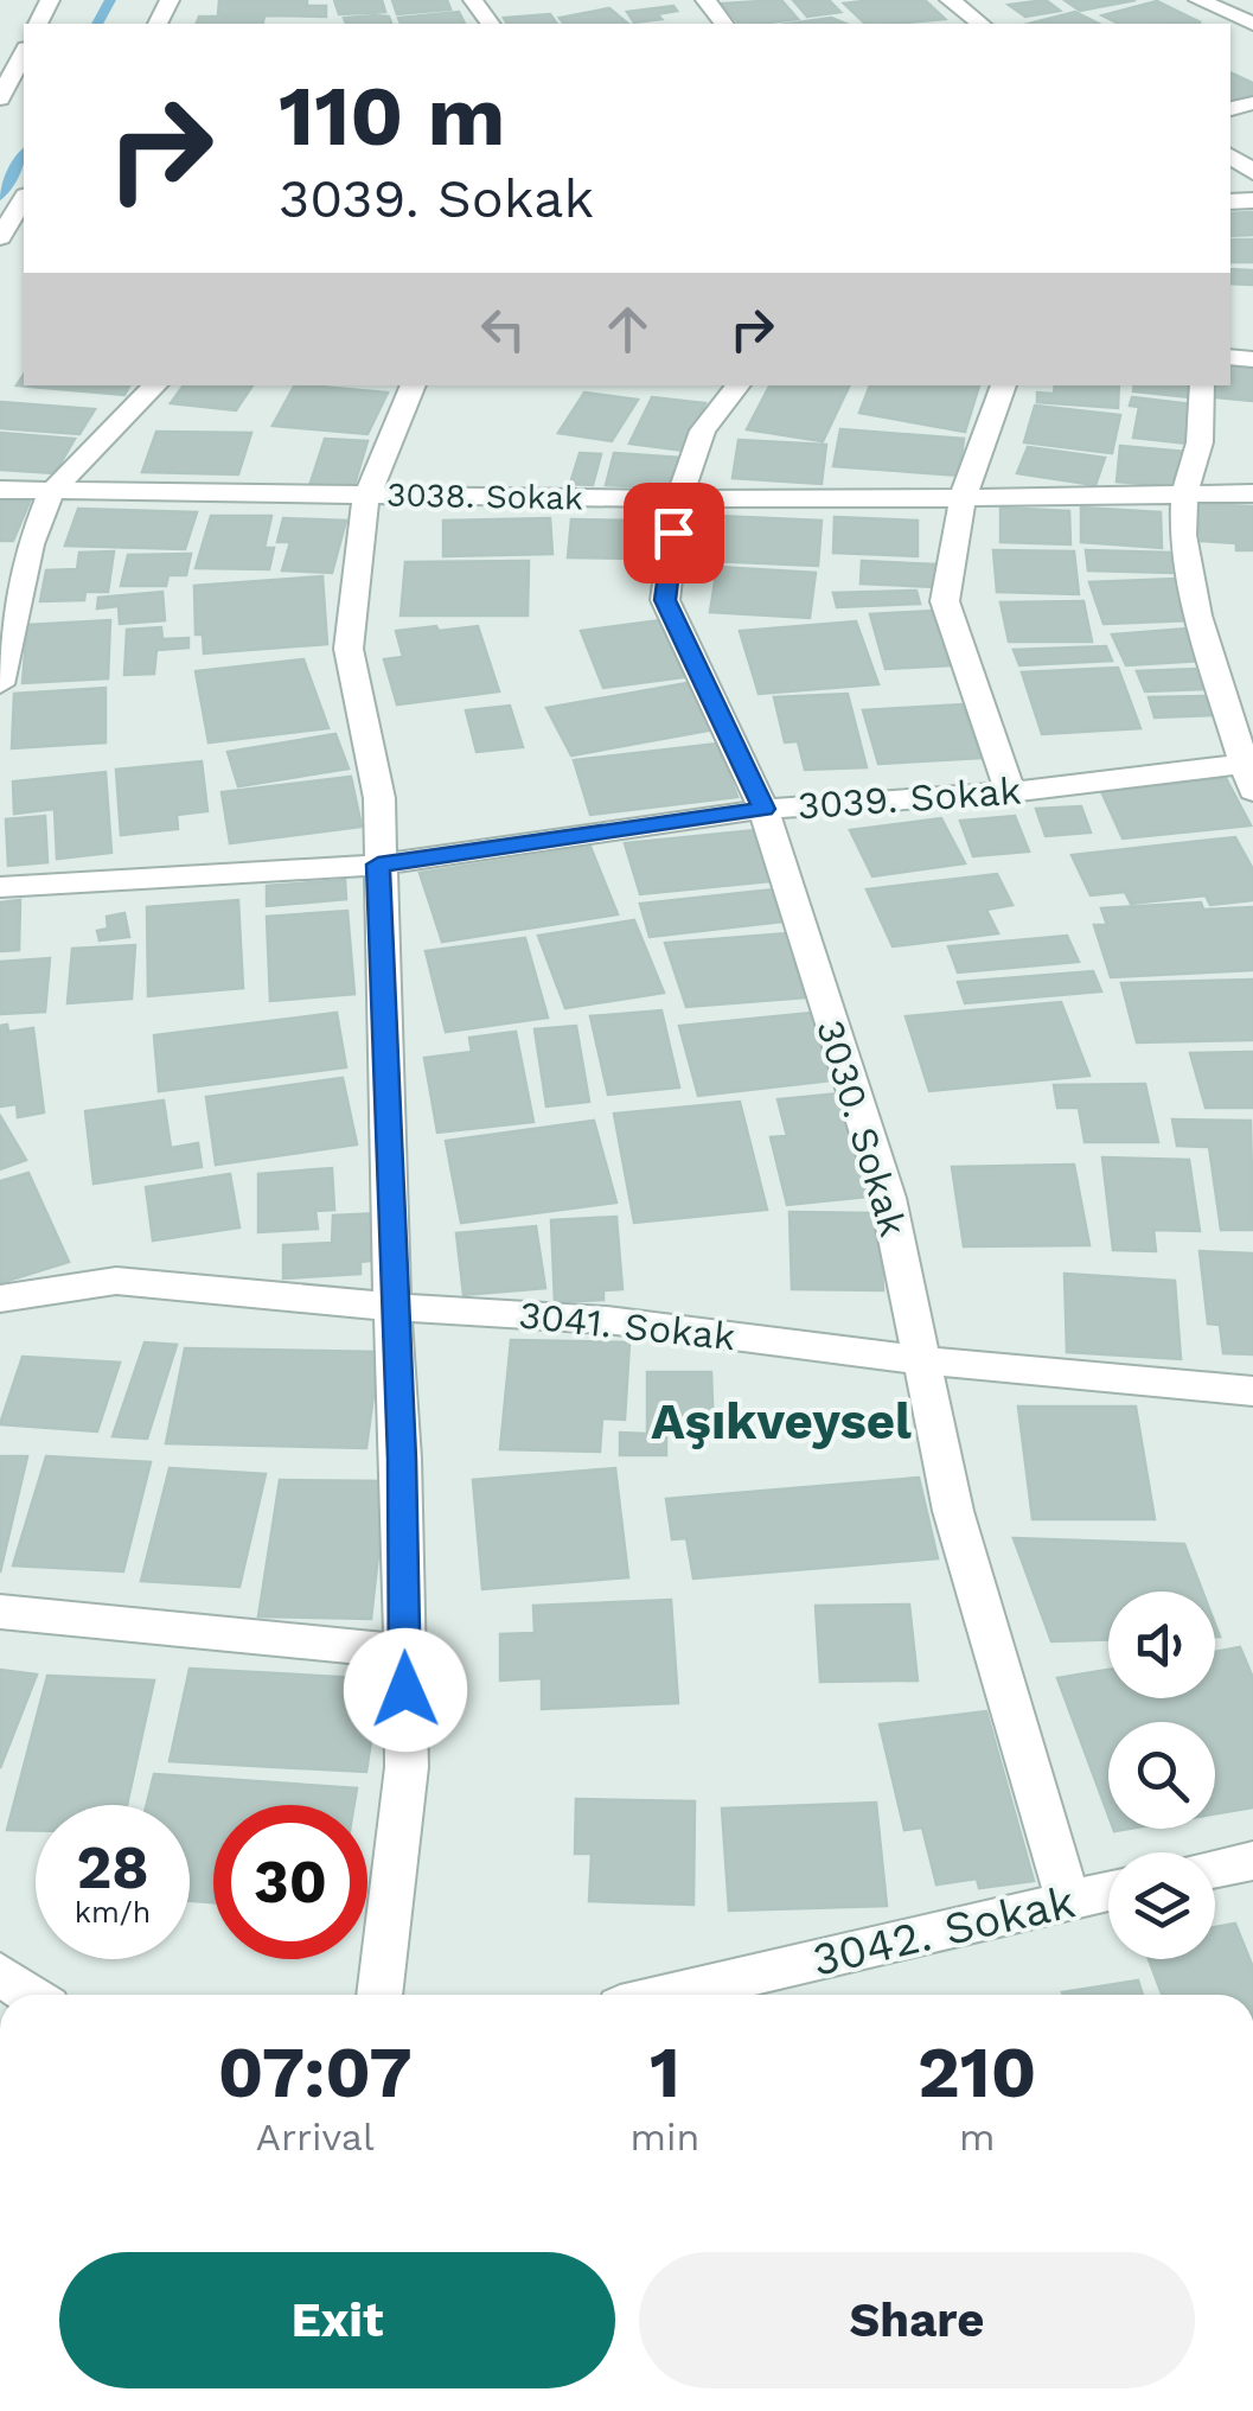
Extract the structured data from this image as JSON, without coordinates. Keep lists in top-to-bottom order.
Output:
{
  "streets": {
    "street": [
      "3038. Sokak",
      "3039. Sokak",
      "3030. Sokak",
      "3041. Sokak",
      "3042. Sokak"
    ]
  },
  "crossings": [
    ["3038. Sokak", "3030. Sokak"],
    ["3039. Sokak", "3030. Sokak"],
    ["3030. Sokak", "3041. Sokak"],
    ["3030. Sokak", "3042. Sokak"]
  ],
  "districts": ["Aşıkveysel"],
  "page": {
    "turn": ["110 m", "3039. Sokak"],
    "speed": "28 km/h",
    "limit": "30",
    "eta": [
      "07:07",
      "Arrival",
      "1",
      "min",
      "210",
      "m"
    ],
    "buttons": ["Exit", "Share"]
  }
}
